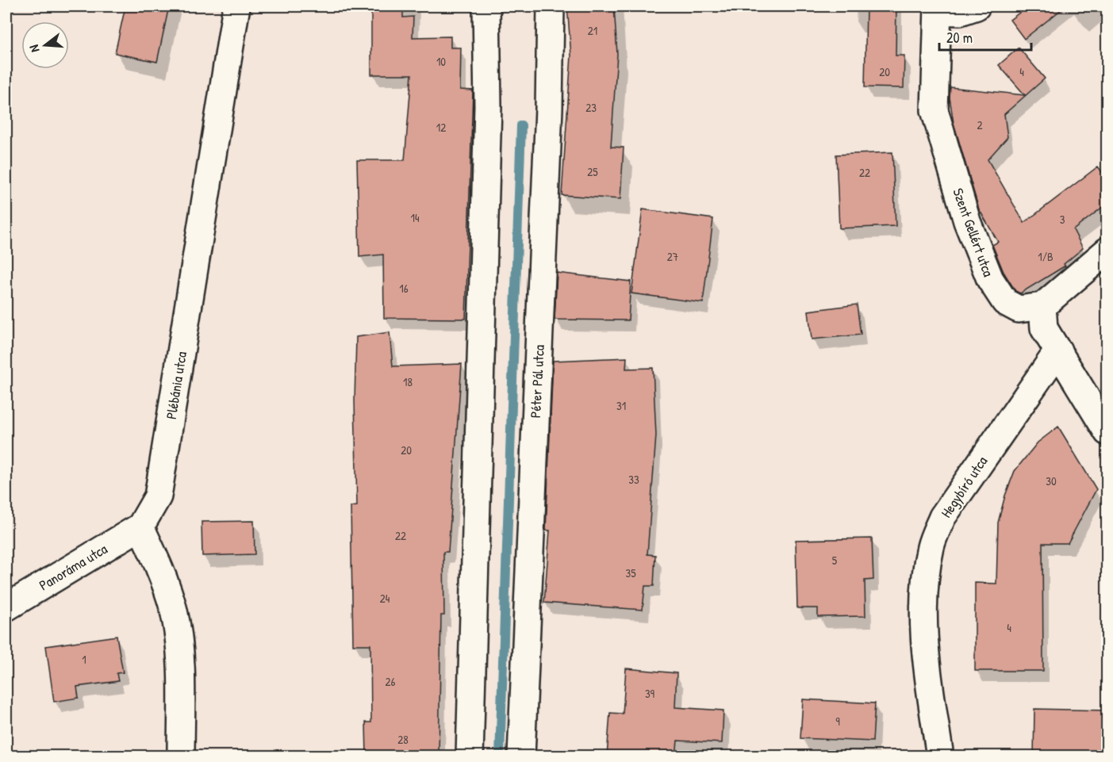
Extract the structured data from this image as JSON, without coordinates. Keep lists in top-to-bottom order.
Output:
{
  "streets": {
    "street": [
      "Szent Gellért utca",
      "Péter Pál utca",
      "Plébánia utca",
      "Hegybíró utca",
      "Panoráma utca"
    ]
  },
  "crossings": [
    ["Plébánia utca", "Panoráma utca"]
  ],
  "house_numbers": [
    "21",
    "10",
    "20",
    "4",
    "23",
    "2",
    "12",
    "25",
    "22",
    "14",
    "3",
    "27",
    "1/B",
    "16",
    "18",
    "31",
    "20",
    "33",
    "30",
    "22",
    "5",
    "35",
    "24",
    "4",
    "1",
    "26",
    "39",
    "9",
    "28"
  ],
  "scale_bar": "20 m",
  "north": "left"
}
